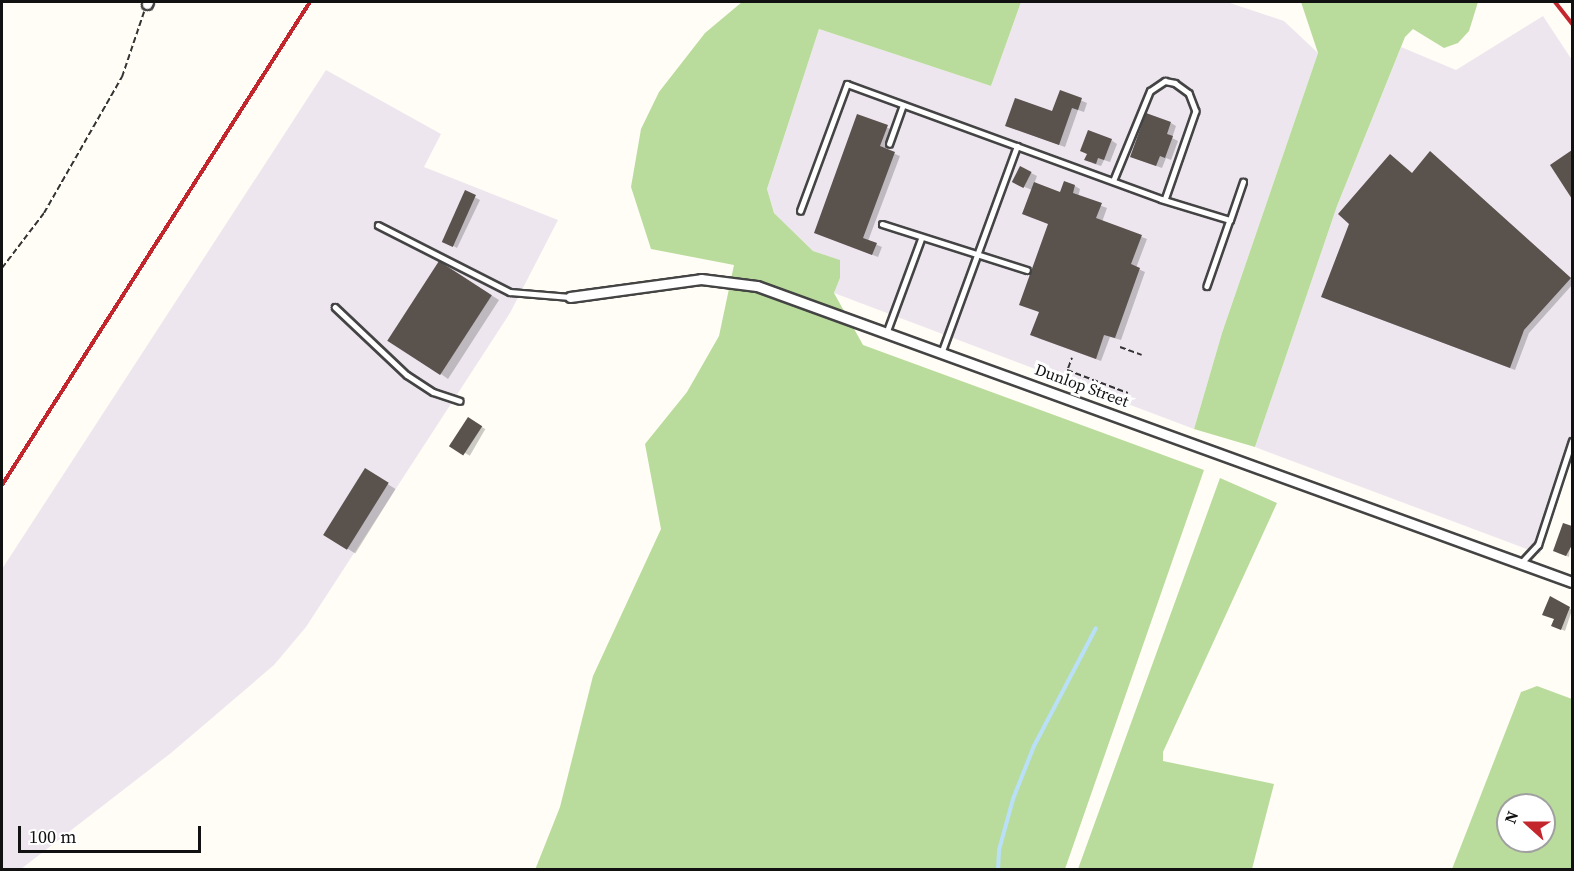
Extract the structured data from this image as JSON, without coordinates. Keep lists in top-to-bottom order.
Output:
{
  "streets": {
    "street": ["Dunlop Street"]
  },
  "scale_bar": "100 m",
  "north": "left"
}
